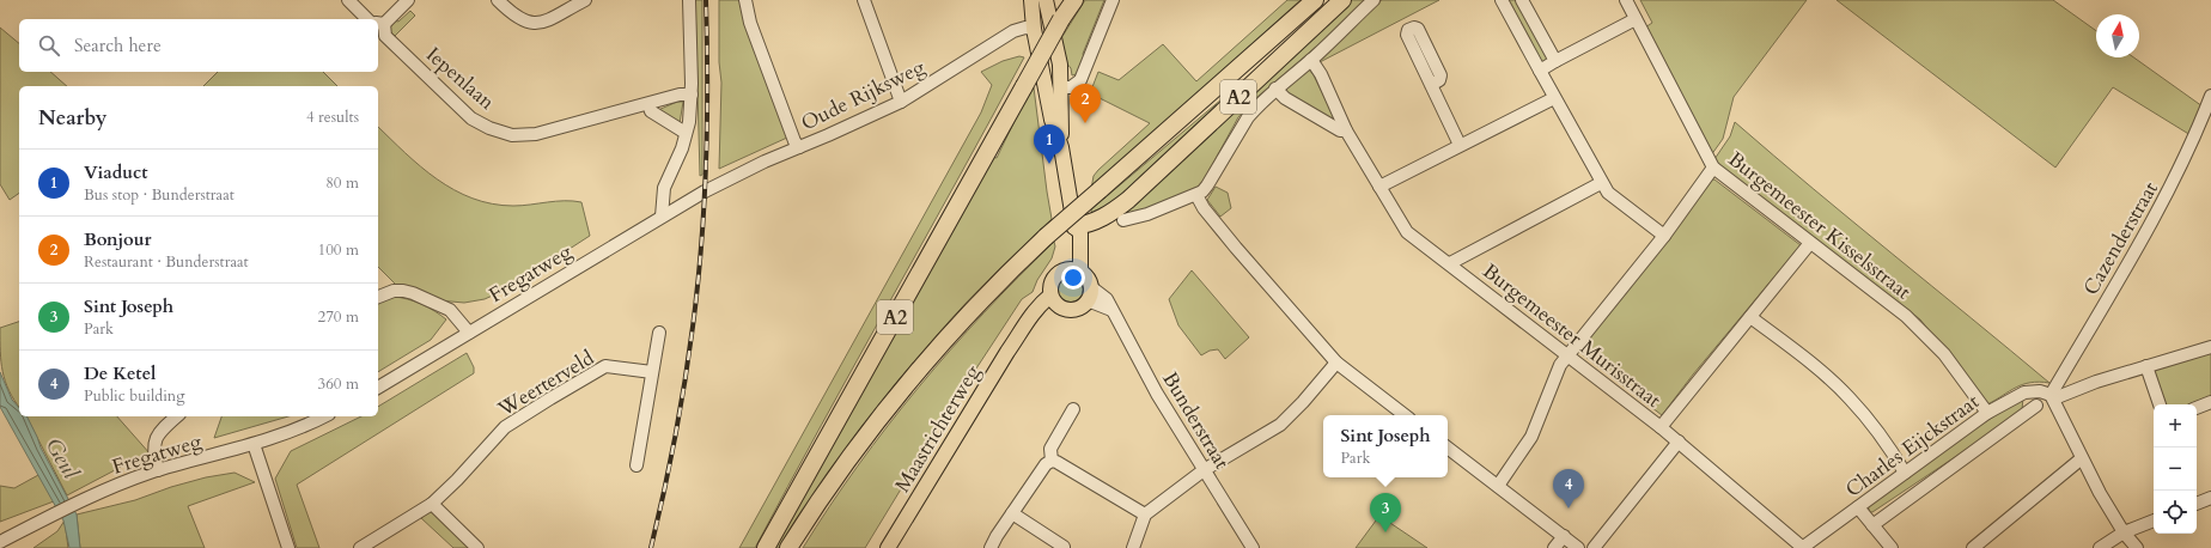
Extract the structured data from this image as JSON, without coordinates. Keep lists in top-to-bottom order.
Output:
{
  "streets": {
    "highway": ["A2"],
    "main road": ["Maastrichterweg"],
    "street": [
      "Iepenlaan",
      "Oude Rijksweg",
      "Burgemeester Kisselsstraat",
      "Cazenderstraat",
      "Fregatweg",
      "Burgemeester Murisstraat",
      "Weerterveld",
      "Bunderstraat",
      "Charles Eijckstraat"
    ]
  },
  "crossings": [
    ["Oude Rijksweg", "Fregatweg"],
    ["Burgemeester Kisselsstraat", "Charles Eijckstraat"],
    ["Cazenderstraat", "Charles Eijckstraat"],
    ["Burgemeester Murisstraat", "Charles Eijckstraat"],
    ["Bunderstraat", "Maastrichterweg"]
  ],
  "water": ["Geul"],
  "north": "top",
  "page": {
    "search": "Search here",
    "pins": [
      "2",
      "1",
      "4",
      "3"
    ],
    "heading": ["Nearby", "4 results"],
    "list": [
      {
        "mark": "1",
        "name": "Viaduct",
        "note": "Bus stop · Bunderstraat",
        "value": "80 m"
      },
      {
        "mark": "2",
        "name": "Bonjour",
        "note": "Restaurant · Bunderstraat",
        "value": "100 m"
      },
      {
        "mark": "3",
        "name": "Sint Joseph",
        "note": "Park",
        "value": "270 m"
      },
      {
        "mark": "4",
        "name": "De Ketel",
        "note": "Public building",
        "value": "360 m"
      }
    ],
    "map_buttons": ["+", "−"],
    "popup": ["Sint Joseph", "Park"]
  }
}
